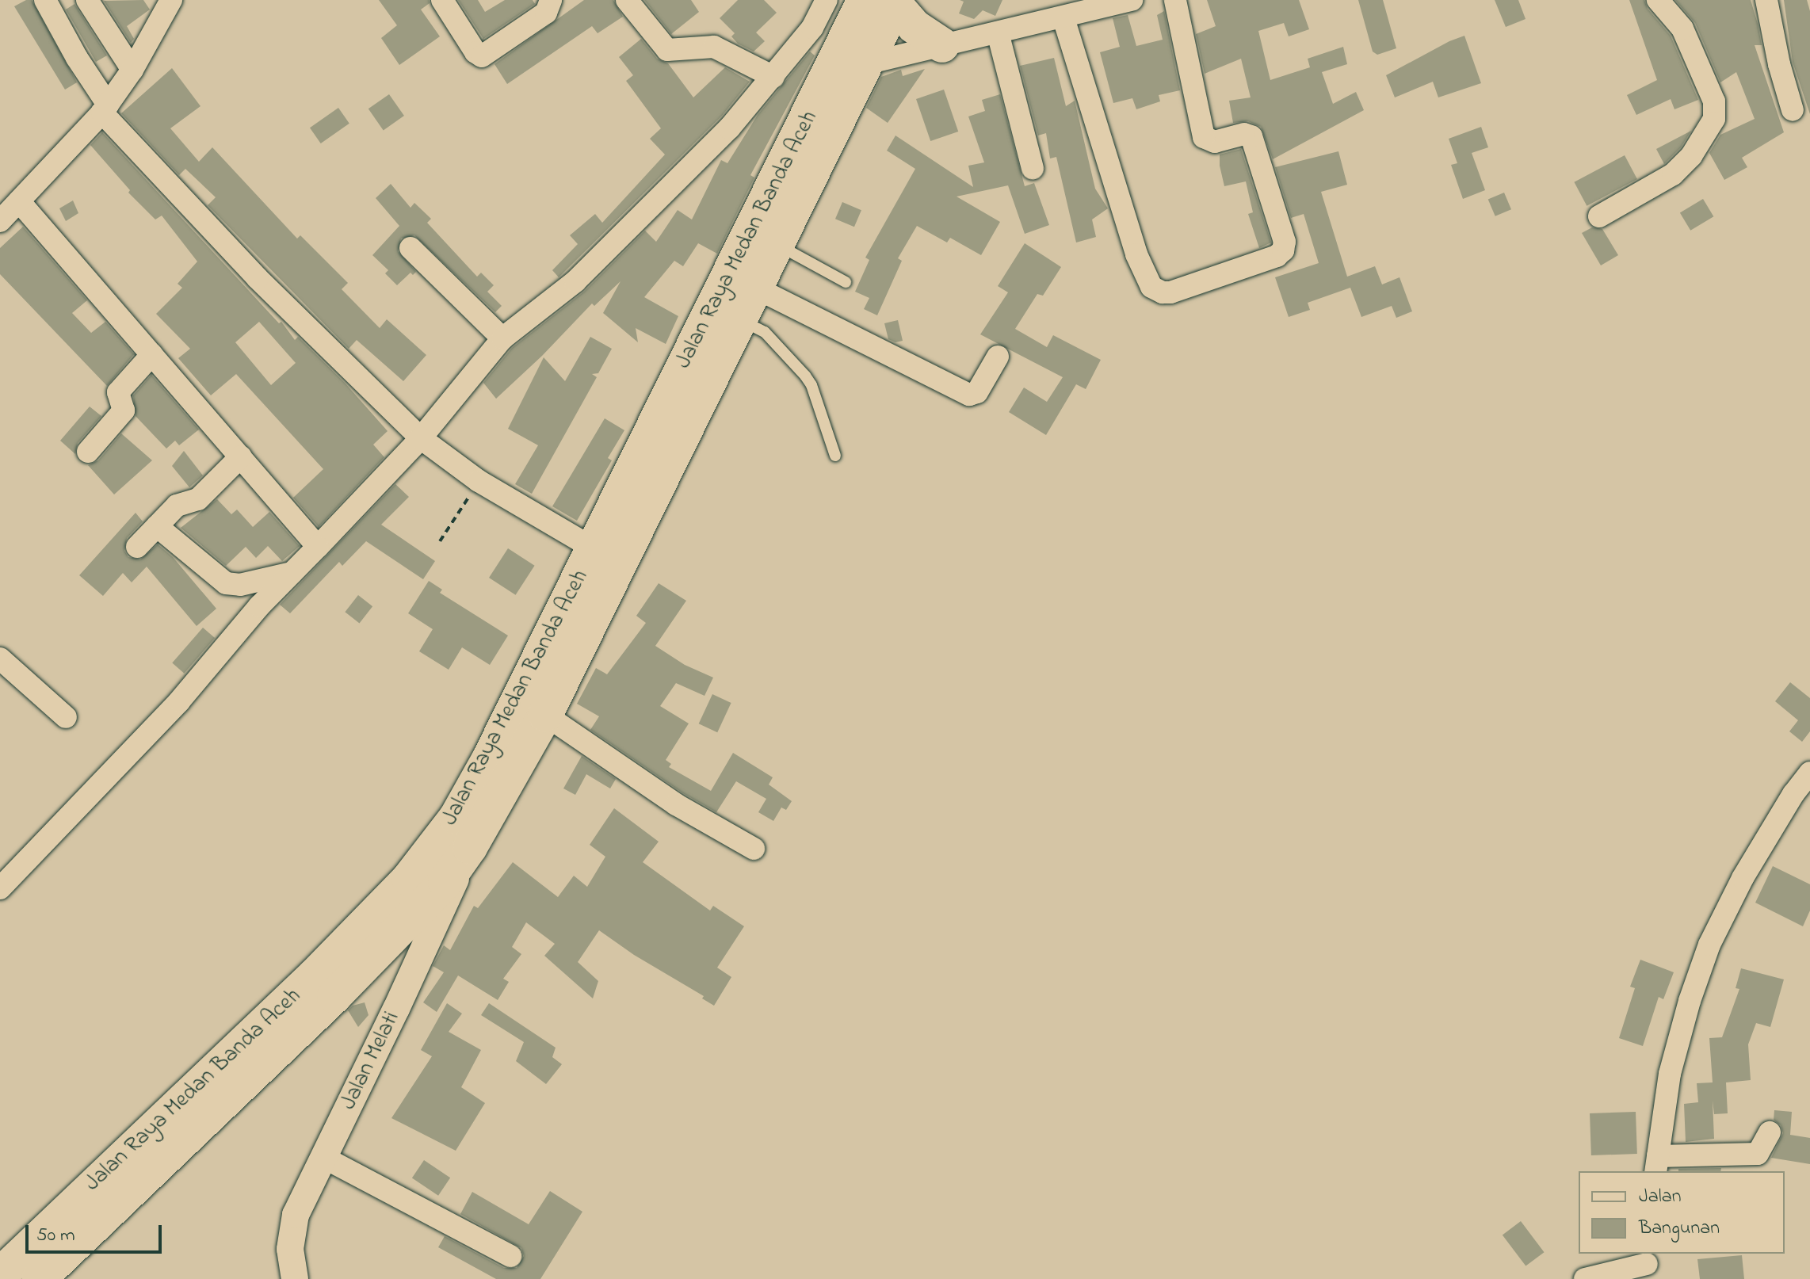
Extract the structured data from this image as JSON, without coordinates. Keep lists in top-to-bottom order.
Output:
{
  "streets": {
    "highway": ["Jalan Raya Medan Banda Aceh"],
    "street": ["Jalan Melati"]
  },
  "crossings": [
    ["Jalan Raya Medan Banda Aceh", "Jalan Melati"]
  ],
  "legend": ["Jalan", "Bangunan"],
  "scale_bar": "50 m"
}
